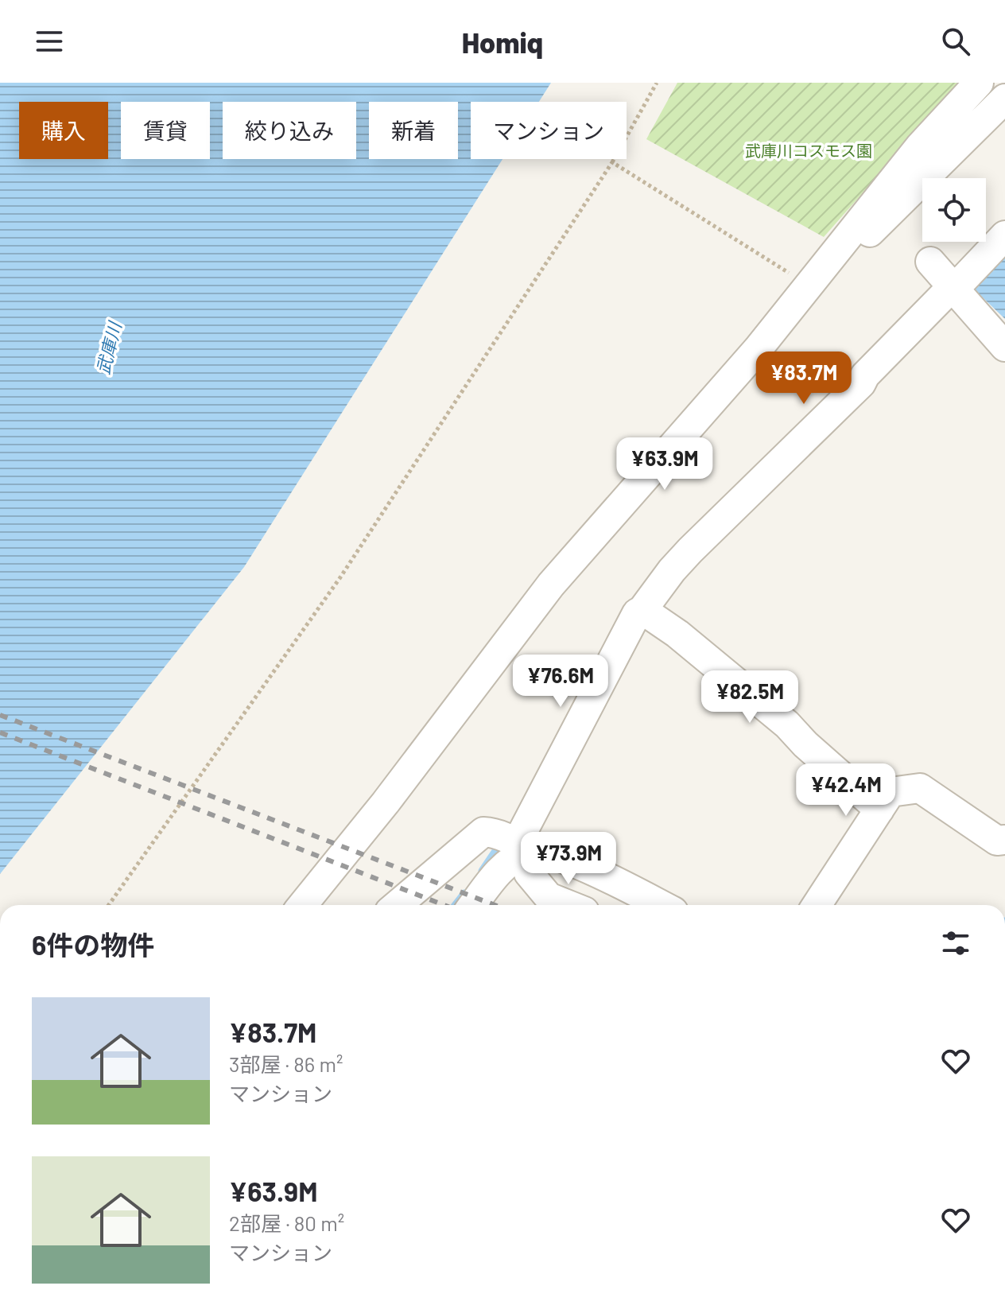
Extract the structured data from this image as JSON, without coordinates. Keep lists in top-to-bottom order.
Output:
{
  "water": ["武庫川"],
  "parks": ["武庫川コスモス園"],
  "page": {
    "header": "Homiq",
    "chip": [
      "購入",
      "賃貸",
      "絞り込み",
      "新着",
      "マンション"
    ],
    "price": [
      "¥83.7M",
      "¥63.9M",
      "¥76.6M",
      "¥82.5M",
      "¥42.4M",
      "¥73.9M"
    ],
    "heading": "6件の物件",
    "list": [
      {
        "name": "¥83.7M",
        "note": "3部屋 · 86 m² · マンション"
      },
      {
        "name": "¥63.9M",
        "note": "2部屋 · 80 m² · マンション"
      }
    ]
  }
}
